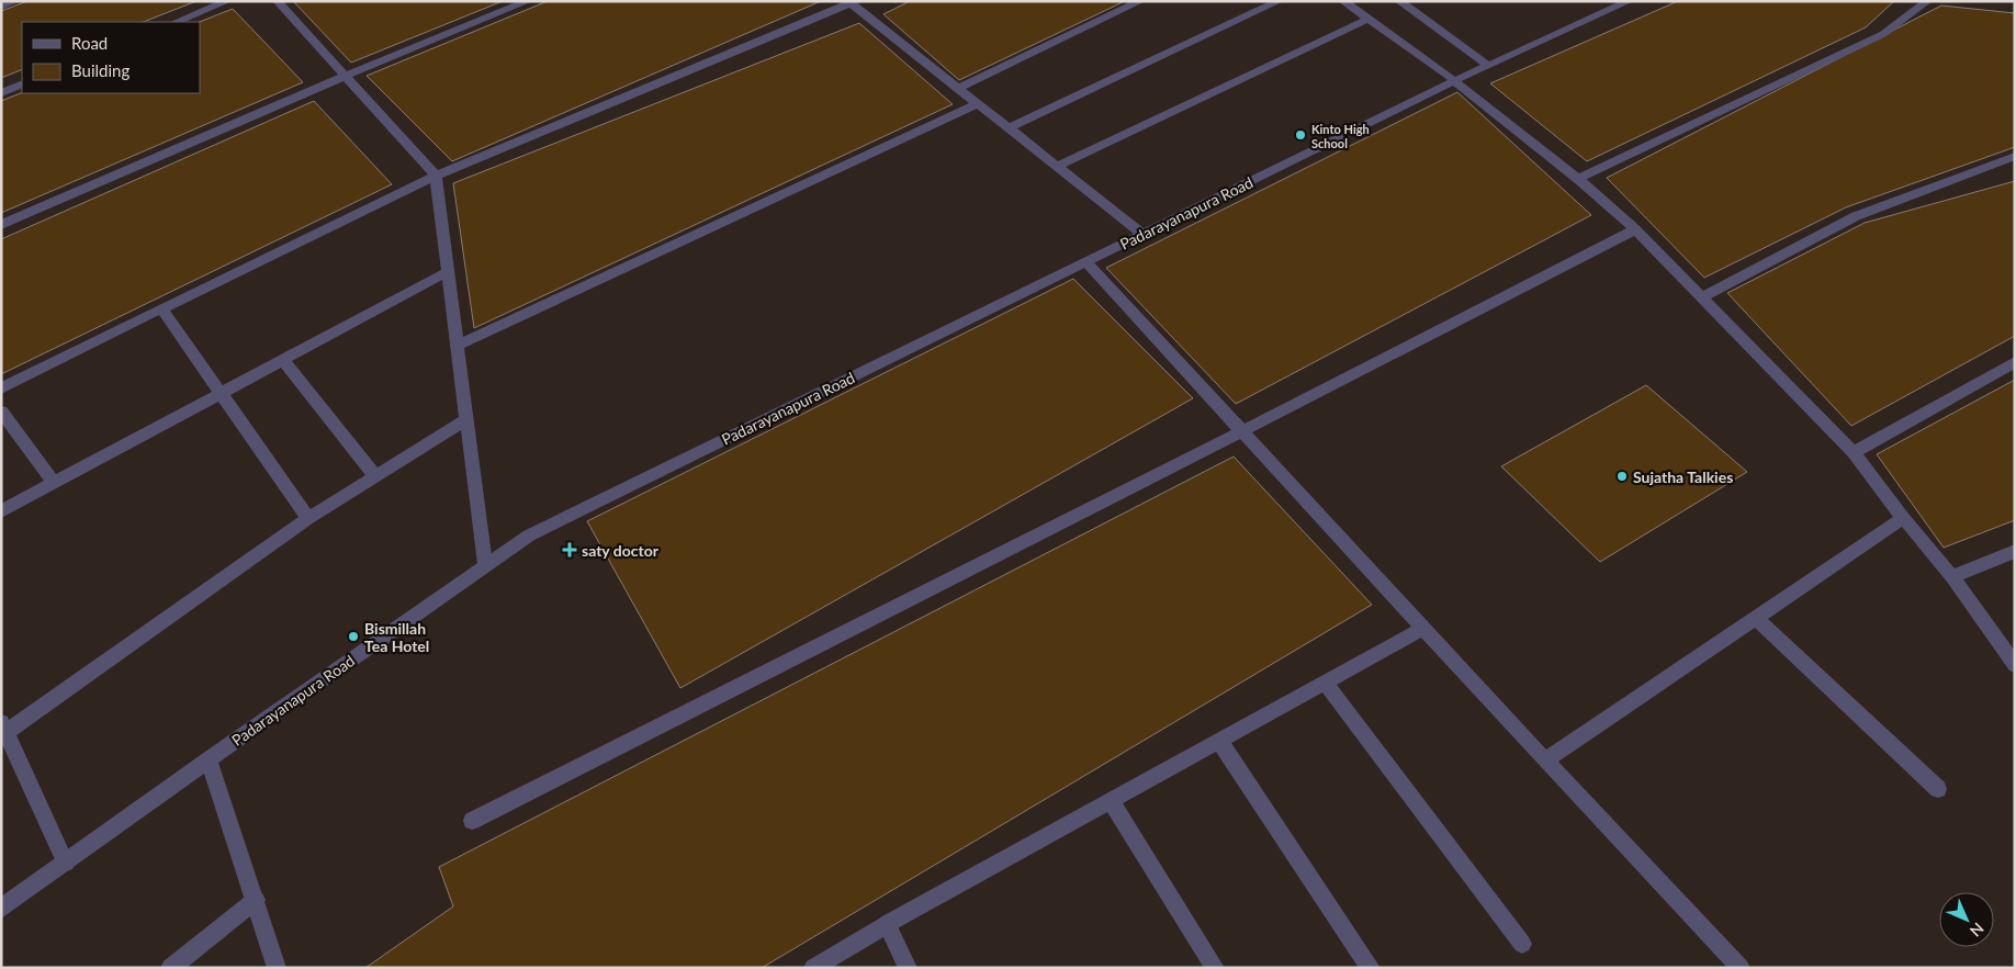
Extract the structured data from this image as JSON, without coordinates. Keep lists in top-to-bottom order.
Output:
{
  "streets": {
    "street": ["Padarayanapura Road"]
  },
  "places": {
    "other": ["Kinto High School", "Sujatha Talkies", "Bismillah Tea Hotel"],
    "health": ["saty doctor"]
  },
  "legend": ["Road", "Building"],
  "north": "bottom right"
}
